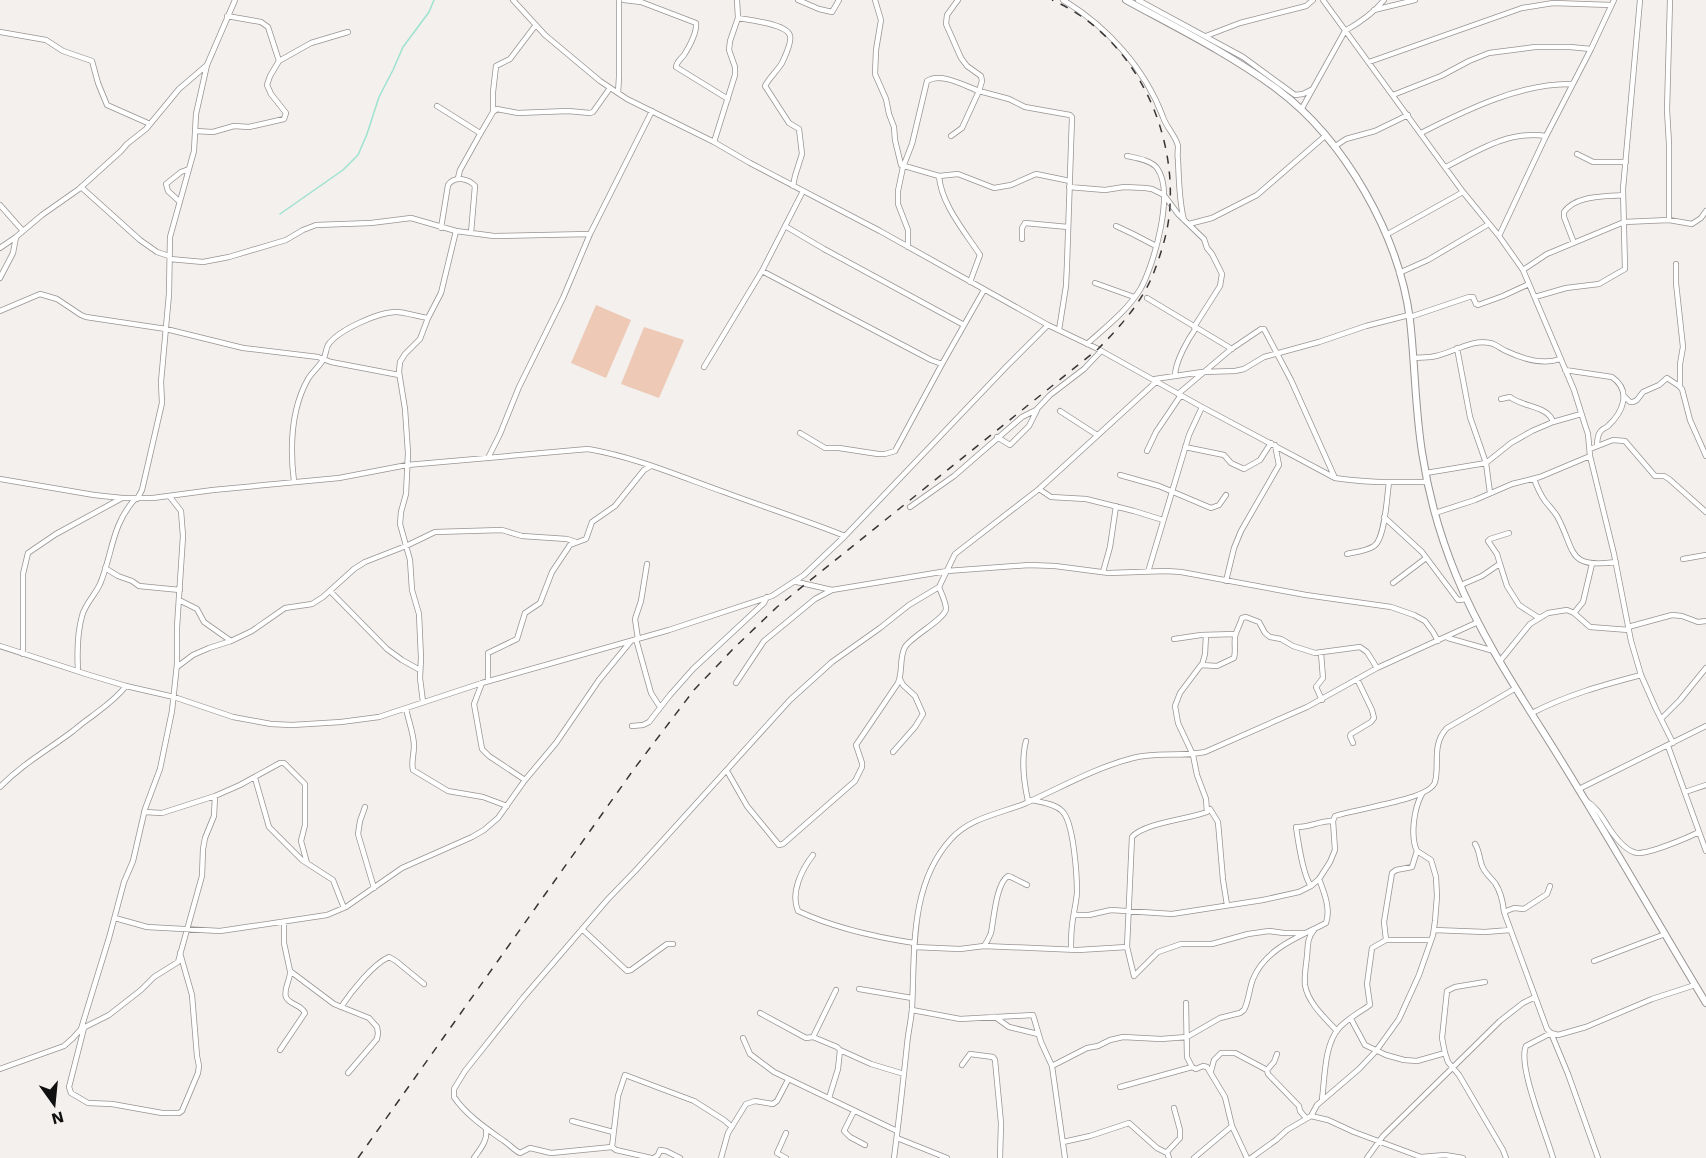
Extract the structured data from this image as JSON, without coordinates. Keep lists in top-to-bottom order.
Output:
{
  "north": "bottom"
}
